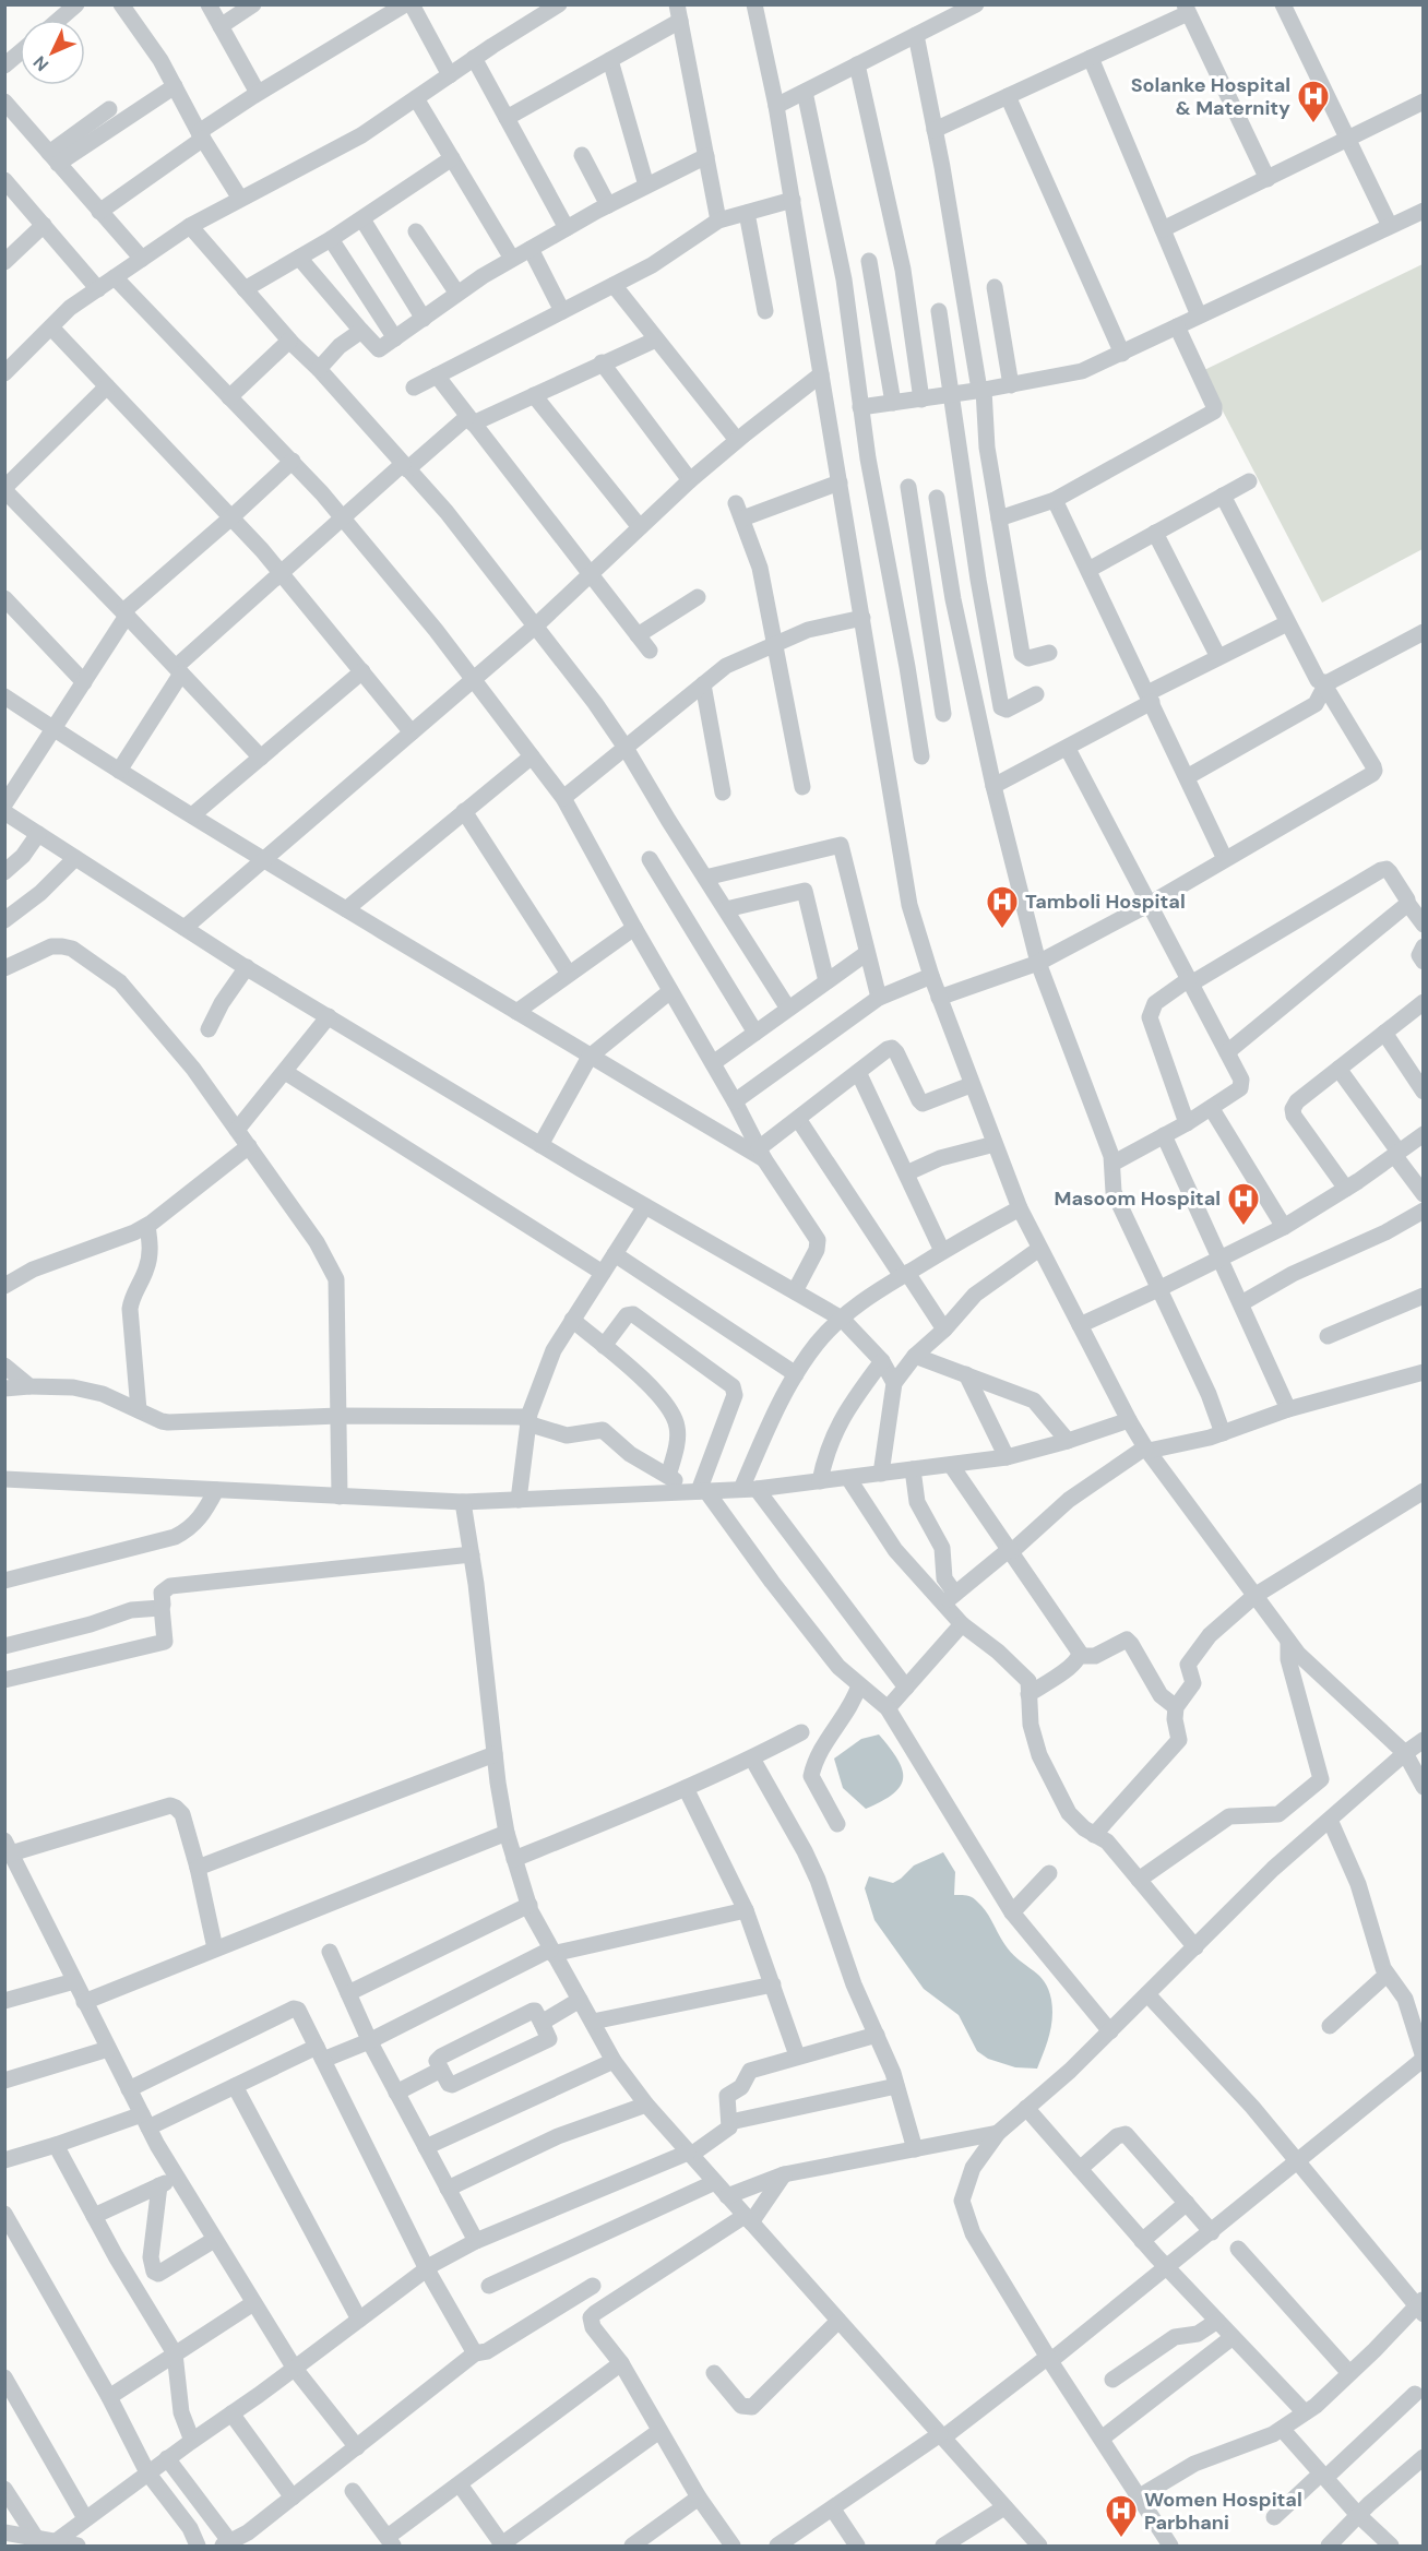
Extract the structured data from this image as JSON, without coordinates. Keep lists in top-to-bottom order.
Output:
{
  "places": {
    "hospital": [
      "Solanke Hospital & Maternity",
      "Tamboli Hospital",
      "Masoom Hospital",
      "Women Hospital Parbhani"
    ]
  },
  "north": "bottom left"
}
